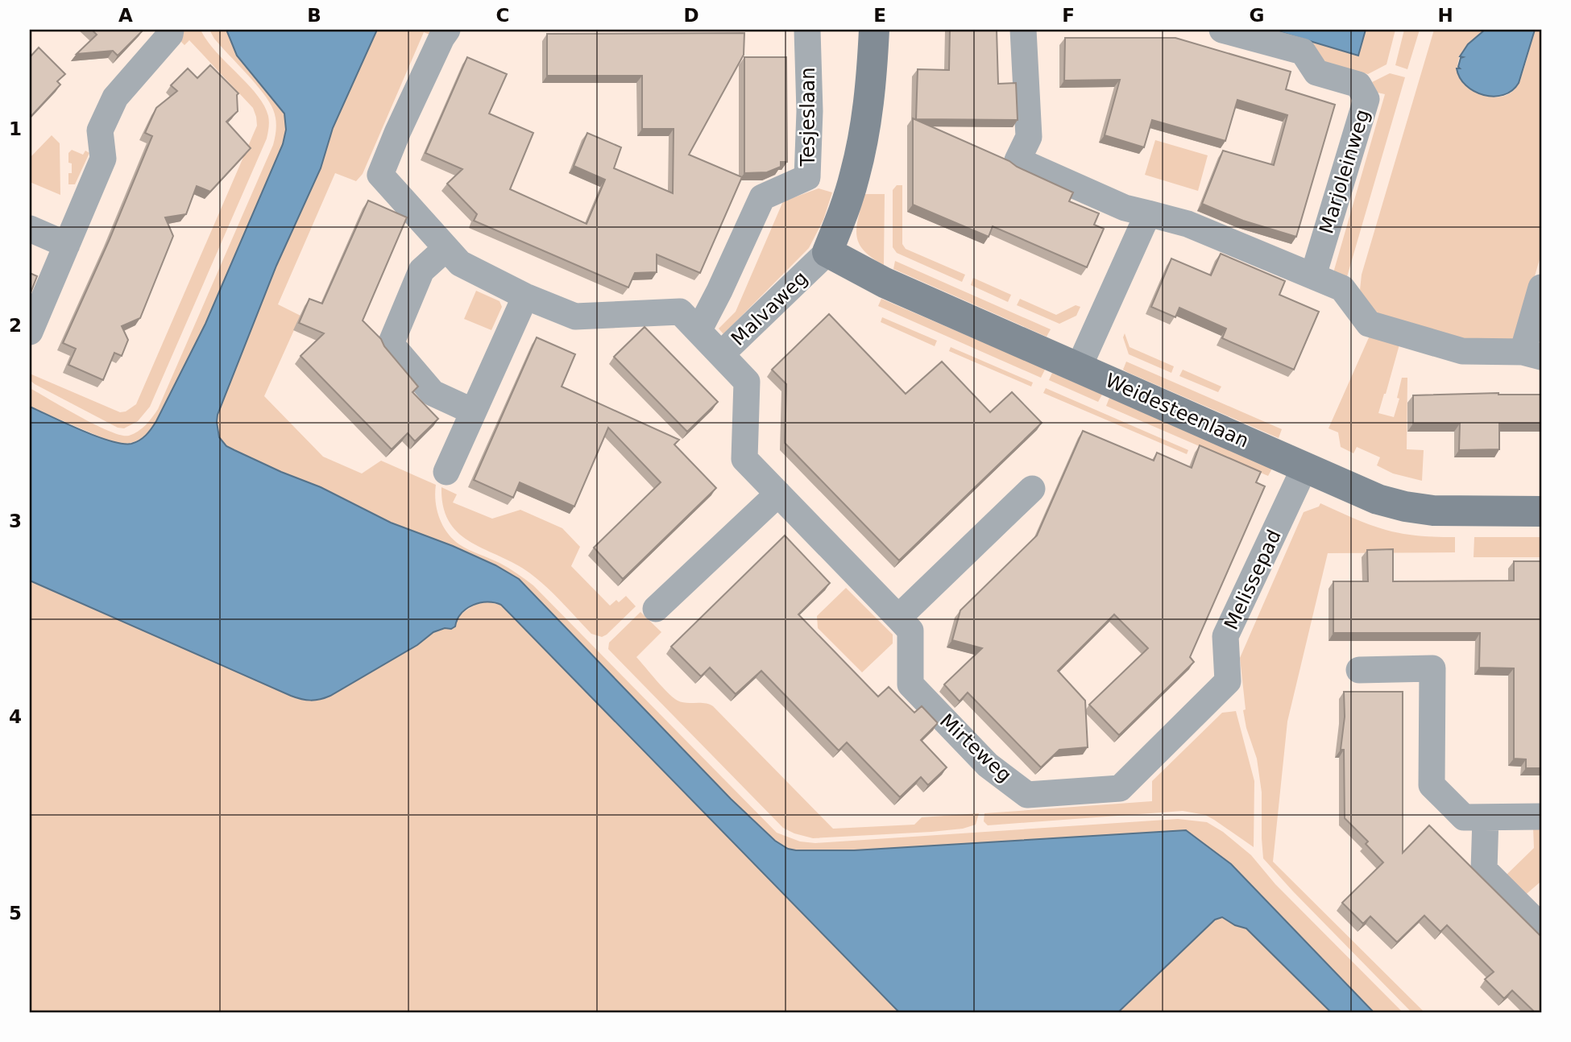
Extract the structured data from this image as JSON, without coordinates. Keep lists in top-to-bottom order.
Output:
{
  "streets": {
    "street": [
      "Tesjeslaan",
      "Marjoleinweg",
      "Malvaweg",
      "Weidesteenlaan",
      "Melissepad",
      "Mirteweg"
    ]
  },
  "crossings": [
    ["Tesjeslaan", "Malvaweg"],
    ["Malvaweg", "Weidesteenlaan"],
    ["Malvaweg", "Mirteweg"],
    ["Weidesteenlaan", "Melissepad"],
    ["Melissepad", "Mirteweg"]
  ],
  "grid": {
    "columns": [
      "A",
      "B",
      "C",
      "D",
      "E",
      "F",
      "G",
      "H"
    ],
    "rows": [
      "1",
      "2",
      "3",
      "4",
      "5"
    ]
  }
}
